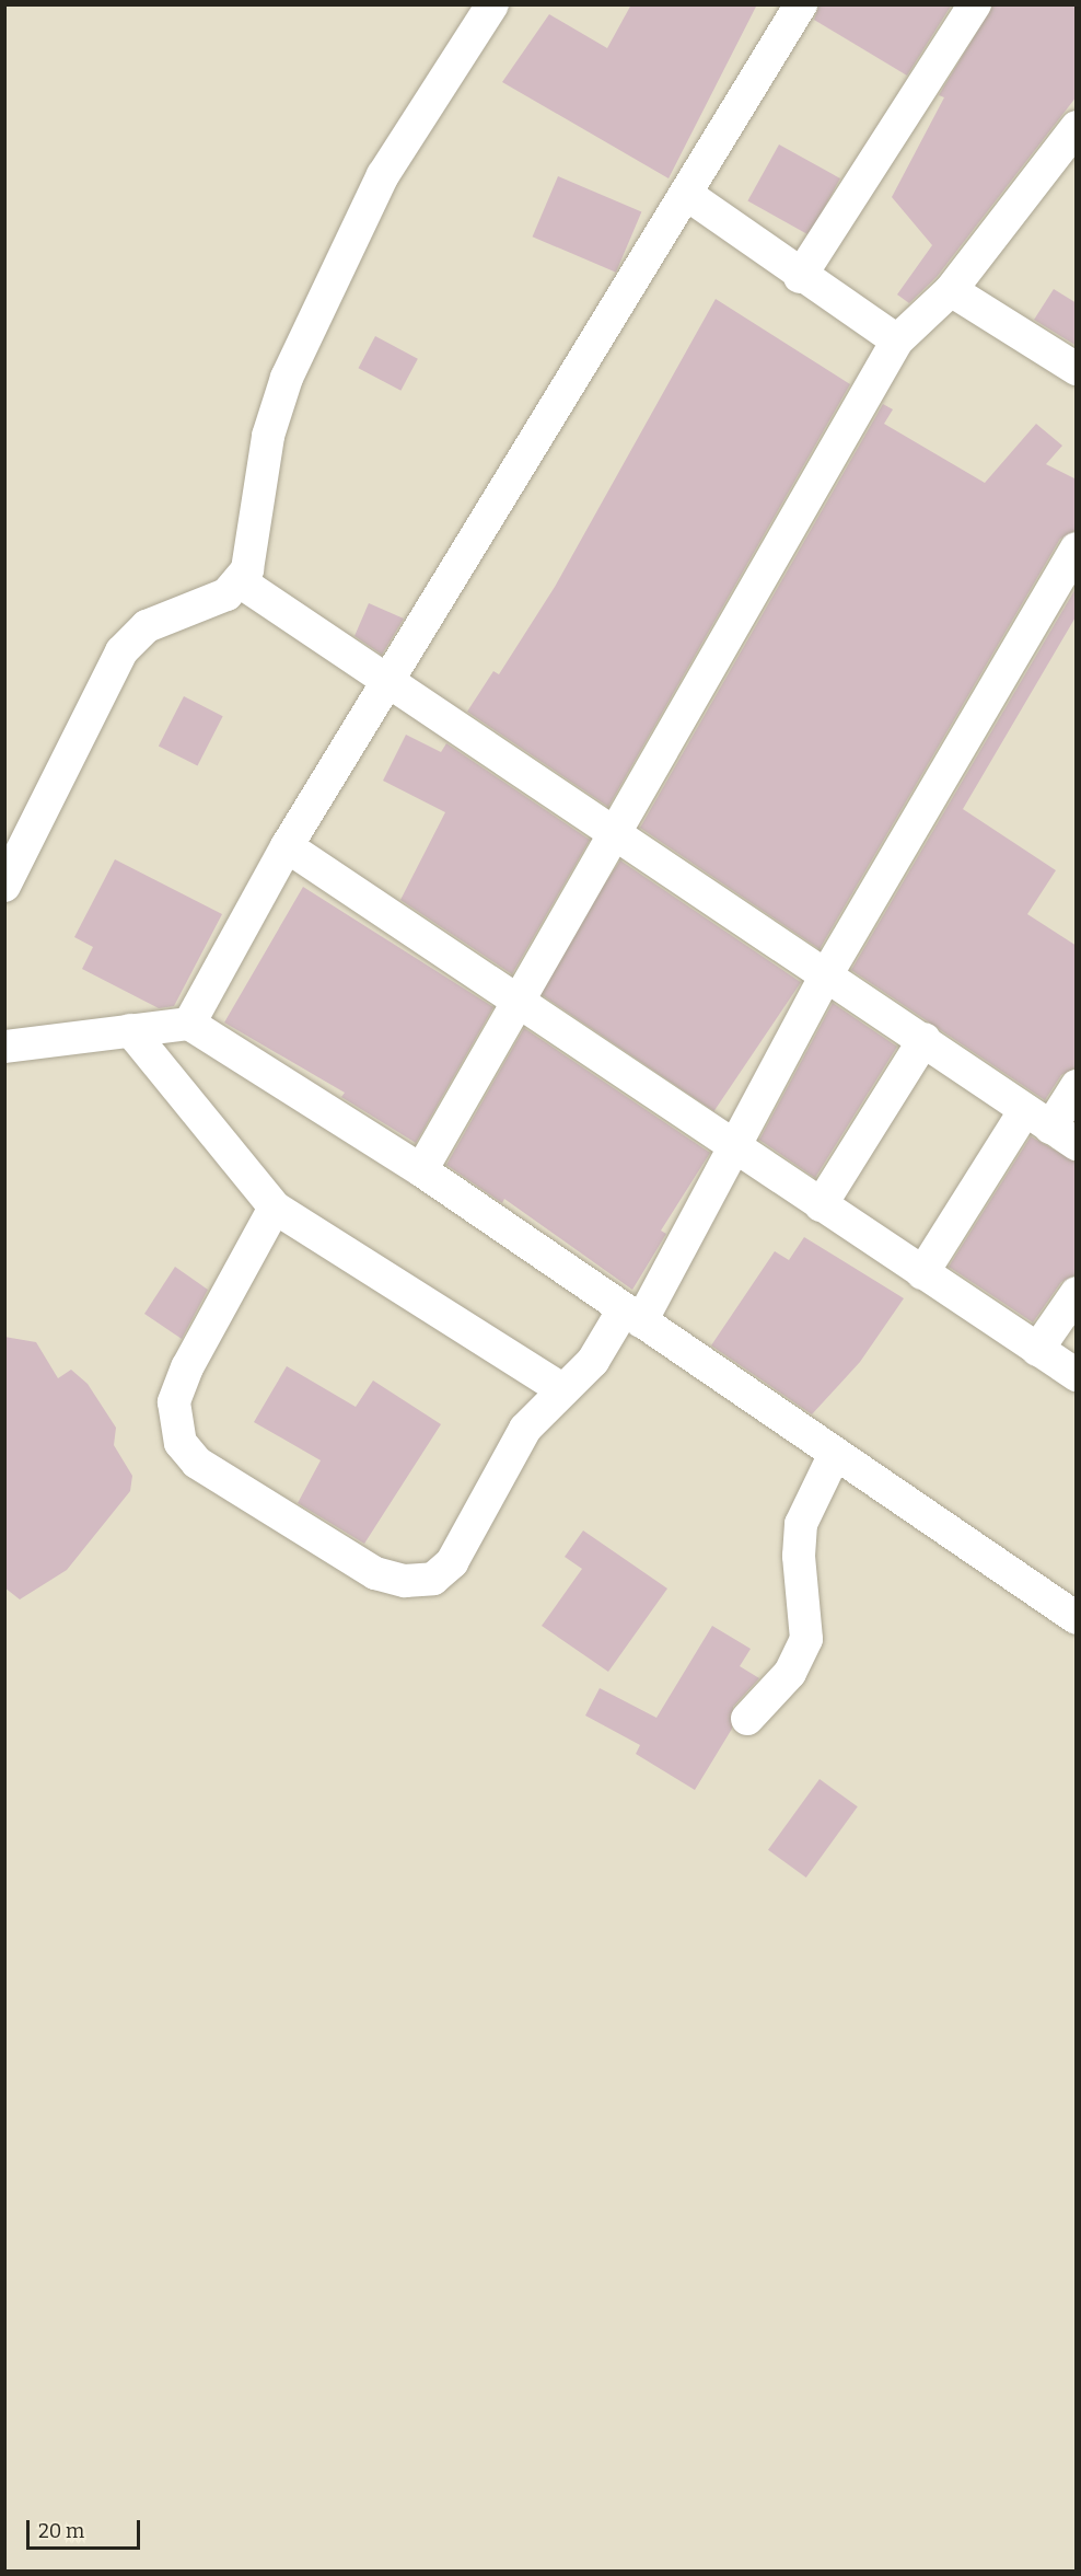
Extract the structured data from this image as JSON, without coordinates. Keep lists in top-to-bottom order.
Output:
{
  "scale_bar": "20 m"
}
